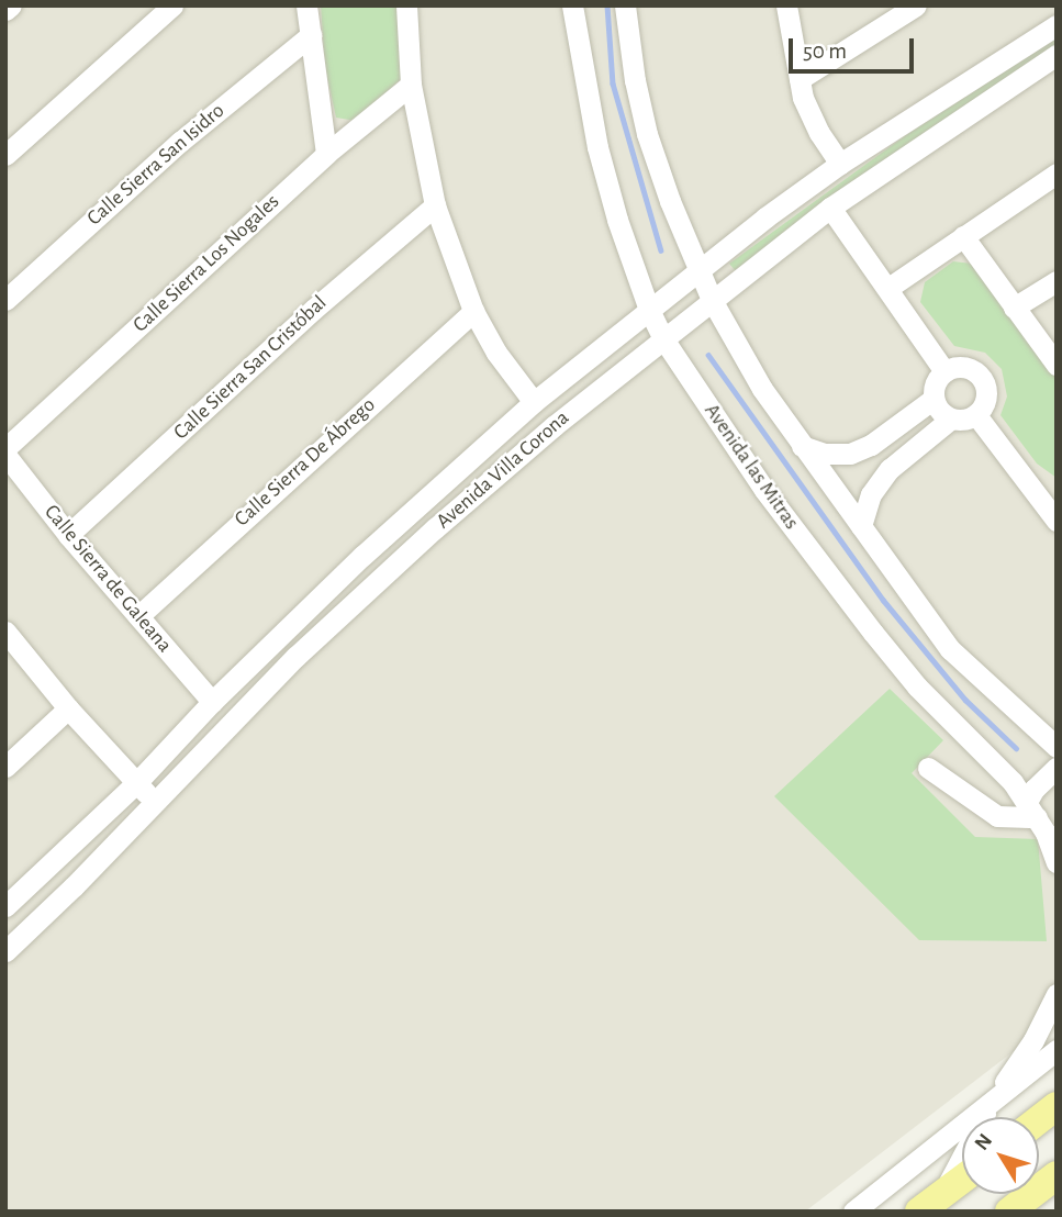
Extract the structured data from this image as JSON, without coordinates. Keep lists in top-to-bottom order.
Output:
{
  "streets": {
    "street": [
      "Calle Sierra San Isidro",
      "Calle Sierra Los Nogales",
      "Calle Sierra San Cristóbal",
      "Calle Sierra De Ábrego",
      "Avenida las Mitras",
      "Avenida Villa Corona",
      "Calle Sierra de Galeana"
    ]
  },
  "crossings": [
    ["Calle Sierra San Cristóbal", "Calle Sierra de Galeana"],
    ["Calle Sierra De Ábrego", "Calle Sierra de Galeana"],
    ["Avenida las Mitras", "Avenida Villa Corona"],
    ["Avenida Villa Corona", "Calle Sierra de Galeana"]
  ],
  "scale_bar": "50 m",
  "north": "top left"
}
